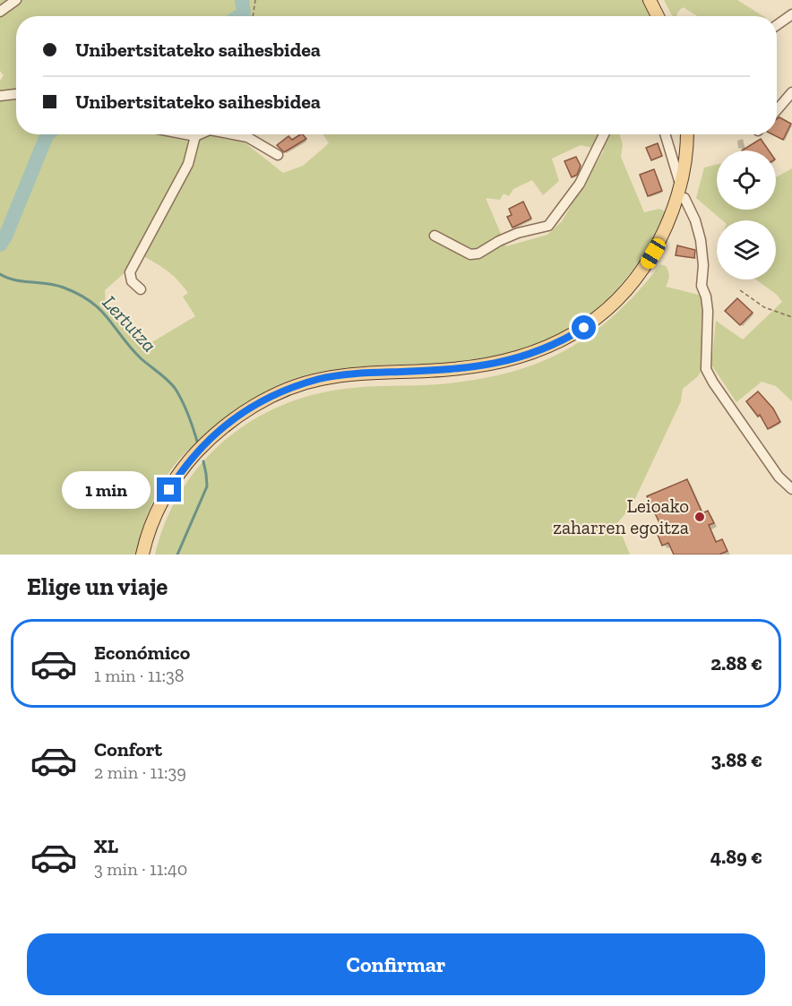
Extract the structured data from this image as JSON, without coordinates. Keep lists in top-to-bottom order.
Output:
{
  "water": ["Lertutza"],
  "places": ["Leioako zaharren egoitza"],
  "page": {
    "banner": ["Unibertsitateko saihesbidea", "Unibertsitateko saihesbidea"],
    "bubble": "1 min",
    "heading": "Elige un viaje",
    "list": [
      {
        "name": "Económico",
        "note": "1 min · 11:38",
        "value": "2.88 €"
      },
      {
        "name": "Confort",
        "note": "2 min · 11:39",
        "value": "3.88 €"
      },
      {
        "name": "XL",
        "note": "3 min · 11:40",
        "value": "4.89 €"
      }
    ],
    "buttons": "Confirmar"
  }
}
